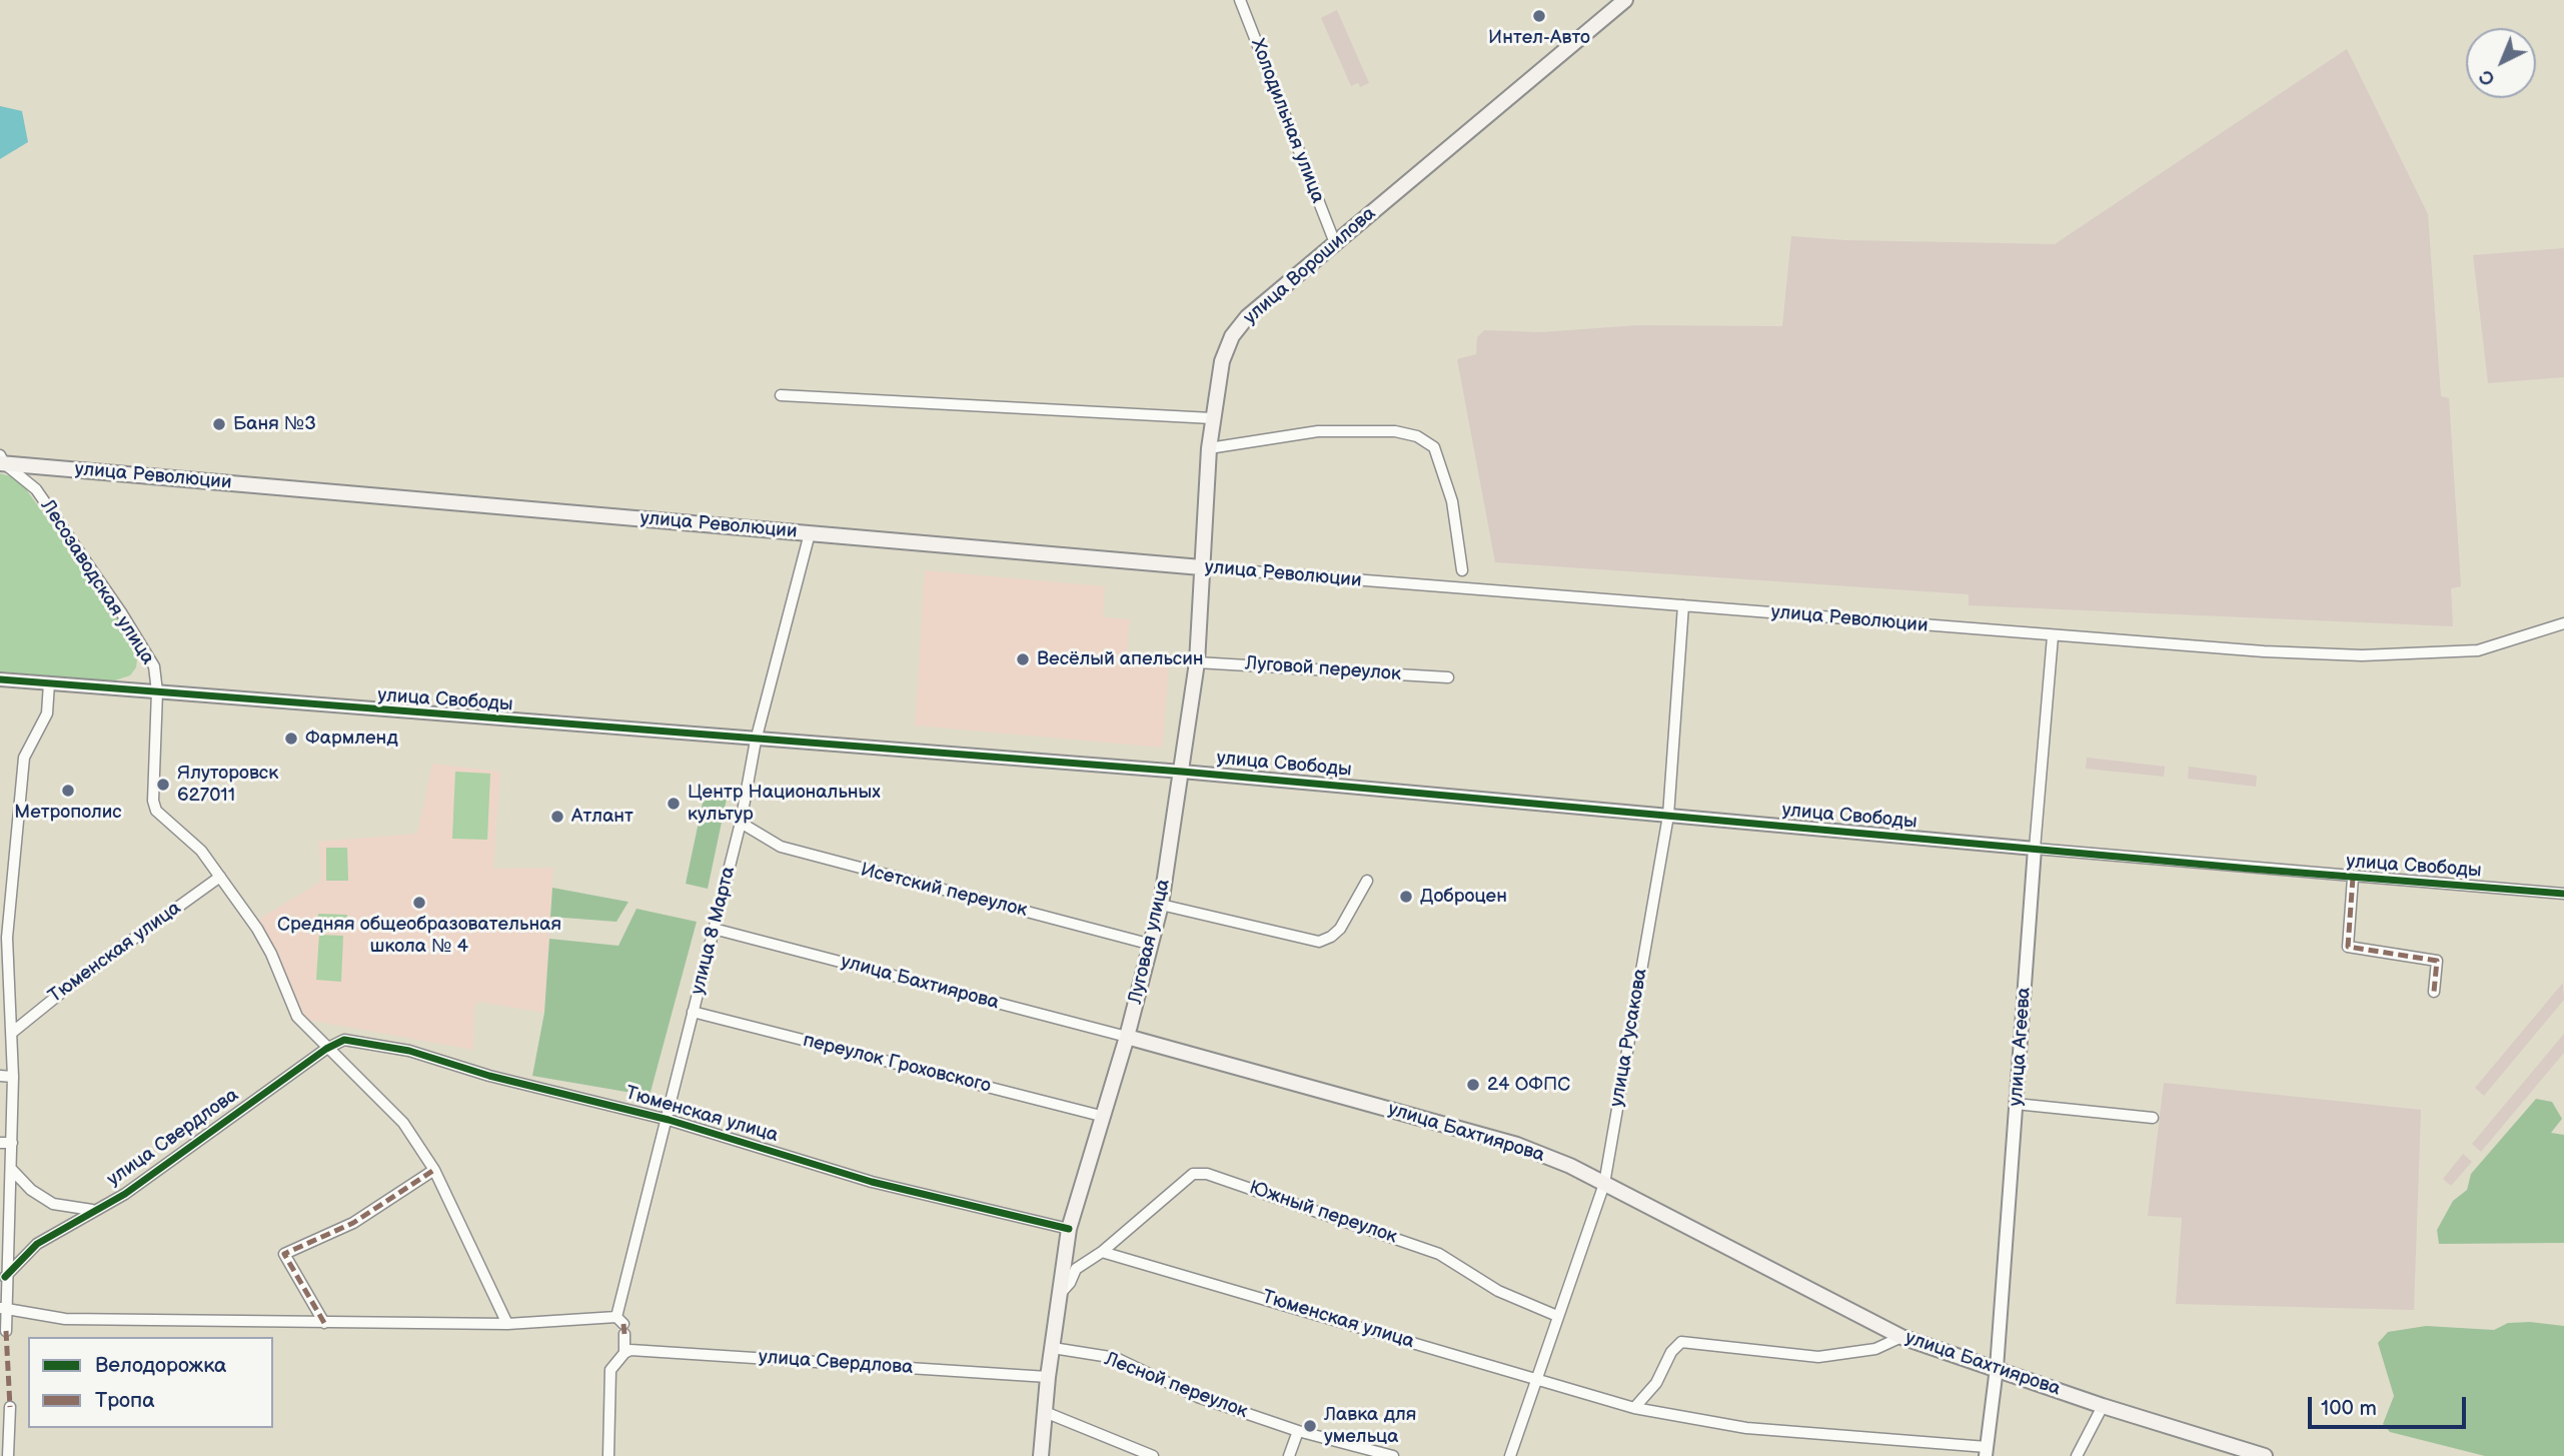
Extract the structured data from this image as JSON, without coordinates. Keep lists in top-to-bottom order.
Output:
{
  "streets": {
    "main road": [
      "улица Ворошилова",
      "улица Революции",
      "Луговая улица",
      "улица Бахтиярова"
    ],
    "street": [
      "Холодильная улица",
      "Лесозаводская улица",
      "Луговой переулок",
      "улица Свободы",
      "Исетский переулок",
      "улица 8 Марта",
      "Тюменская улица",
      "улица Русакова",
      "улица Агеева",
      "переулок Гроховского",
      "улица Свердлова",
      "Южный переулок",
      "Лесной переулок"
    ]
  },
  "crossings": [
    ["Холодильная улица", "улица Ворошилова"],
    ["улица Ворошилова", "Луговая улица"],
    ["улица Революции", "Лесозаводская улица"],
    ["улица Революции", "улица 8 Марта"],
    ["улица Революции", "Луговая улица"],
    ["улица Революции", "улица Русакова"],
    ["улица Революции", "улица Агеева"],
    ["Лесозаводская улица", "улица Свободы"],
    ["Лесозаводская улица", "Тюменская улица"],
    ["Лесозаводская улица", "улица Свердлова"],
    ["Луговой переулок", "Луговая улица"],
    ["улица Свободы", "улица 8 Марта"],
    ["улица Свободы", "Луговая улица"],
    ["улица Свободы", "улица Русакова"],
    ["улица Свободы", "улица Агеева"],
    ["Исетский переулок", "улица 8 Марта"],
    ["Исетский переулок", "Луговая улица"],
    ["улица 8 Марта", "Тюменская улица"],
    ["улица 8 Марта", "улица Бахтиярова"],
    ["улица 8 Марта", "переулок Гроховского"],
    ["улица 8 Марта", "улица Свердлова"],
    ["Луговая улица", "Тюменская улица"],
    ["Луговая улица", "улица Бахтиярова"],
    ["Луговая улица", "переулок Гроховского"],
    ["Луговая улица", "улица Свердлова"],
    ["Луговая улица", "Лесной переулок"],
    ["Тюменская улица", "улица Русакова"],
    ["Тюменская улица", "улица Агеева"],
    ["Тюменская улица", "улица Свердлова"],
    ["Тюменская улица", "Южный переулок"],
    ["улица Бахтиярова", "улица Русакова"],
    ["улица Бахтиярова", "улица Агеева"],
    ["улица Русакова", "Южный переулок"]
  ],
  "places": [
    "Интел-Авто",
    "Баня №3",
    "Весёлый апельсин",
    "Фармленд",
    "Ялуторовск 627011",
    "Метрополис",
    "Центр Национальных культур",
    "Атлант",
    "Доброцен",
    "Средняя общеобразовательная школа № 4",
    "24 ОФПС",
    "Лавка для умельца"
  ],
  "legend": ["Велодорожка", "Тропа"],
  "scale_bar": "100 m",
  "north": "bottom left"
}
